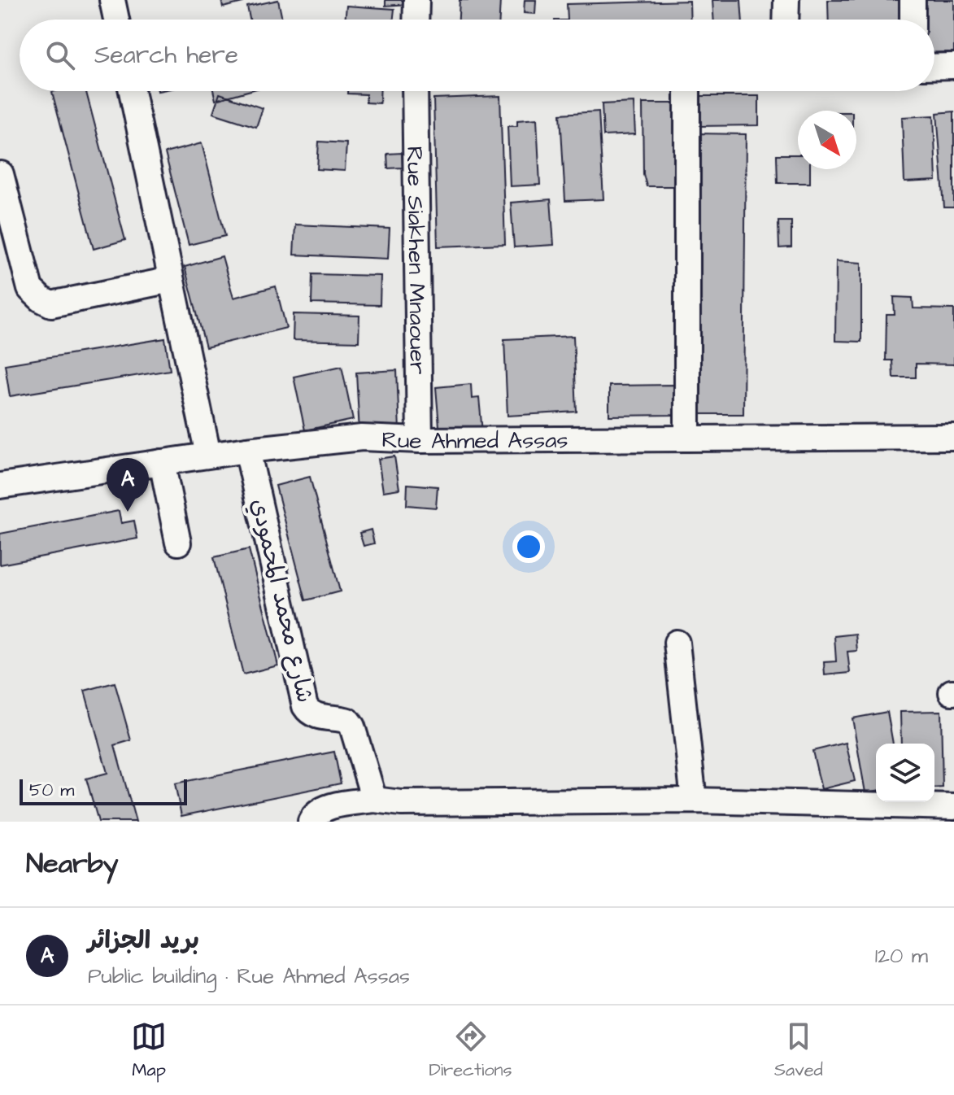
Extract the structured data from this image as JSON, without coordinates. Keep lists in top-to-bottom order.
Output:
{
  "streets": {
    "street": ["Rue Siakhen Mnaouer", "Rue Ahmed Assas", "شارع محمد المحمودي"]
  },
  "crossings": [
    ["Rue Siakhen Mnaouer", "Rue Ahmed Assas"],
    ["Rue Ahmed Assas", "شارع محمد المحمودي"]
  ],
  "scale_bar": "50 m",
  "north": "bottom right",
  "page": {
    "search": "Search here",
    "pins": "A",
    "scale": "50 m",
    "heading": "Nearby",
    "list": [
      {
        "mark": "A",
        "name": "بريد الجزائر",
        "note": "Public building · Rue Ahmed Assas",
        "value": "120 m"
      }
    ],
    "nav": ["Map", "Directions", "Saved"]
  }
}
